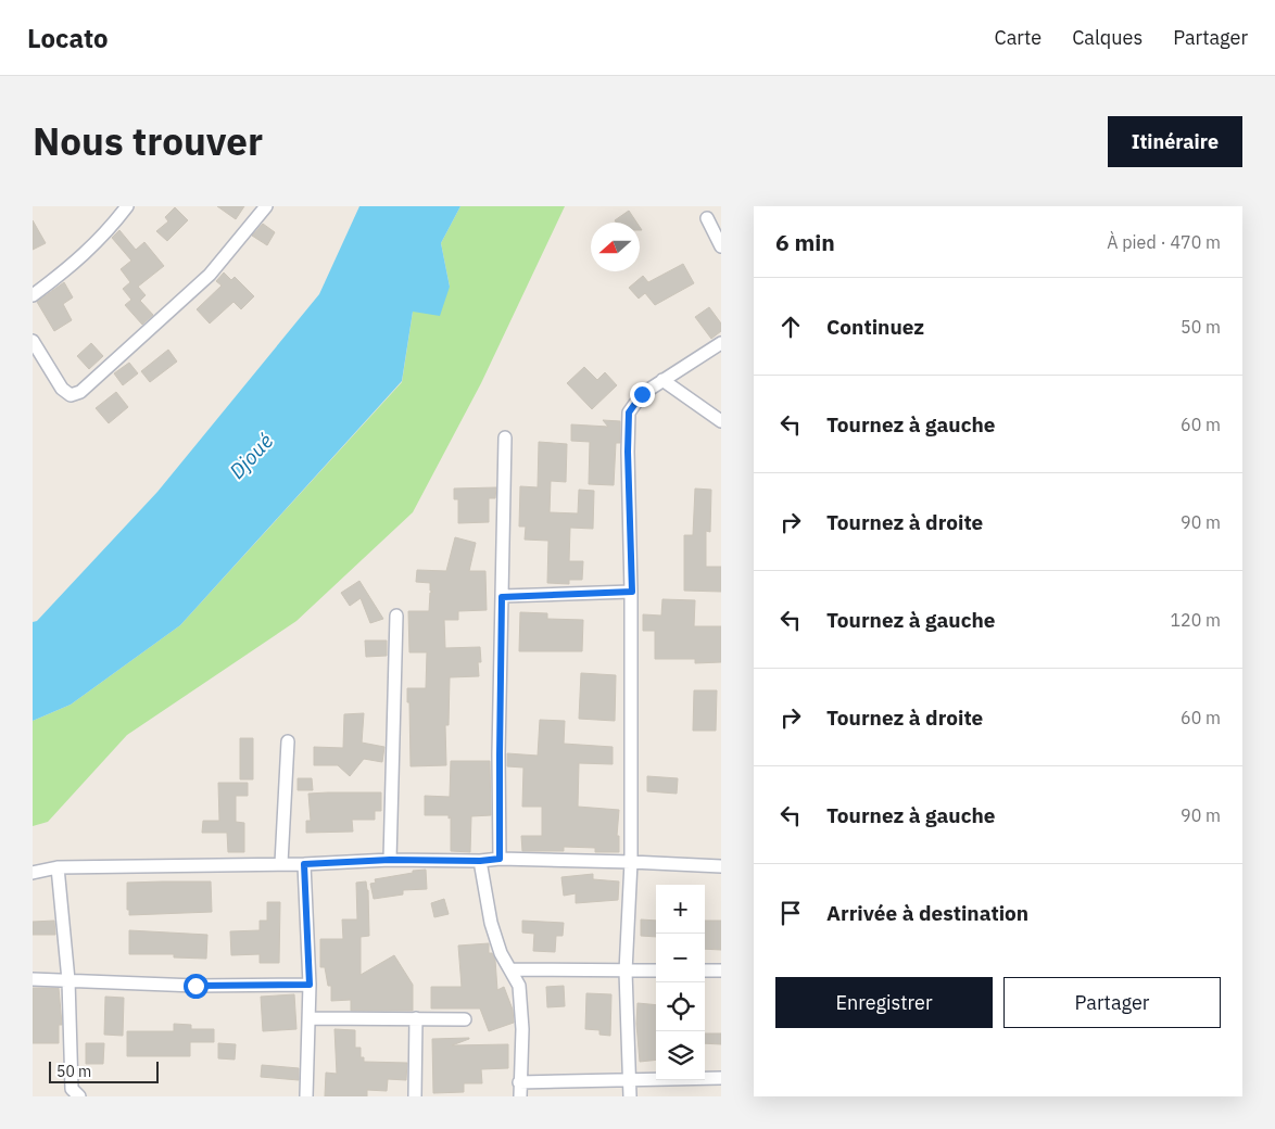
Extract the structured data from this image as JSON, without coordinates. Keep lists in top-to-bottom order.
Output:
{
  "water": ["Djoué"],
  "scale_bar": "50 m",
  "north": "left",
  "page": {
    "header": "Locato",
    "nav": ["Carte", "Calques", "Partager"],
    "title": "Nous trouver",
    "buttons": [
      "Itinéraire",
      ["Enregistrer", "Partager"]
    ],
    "heading": ["6 min", "À pied · 470 m"],
    "list": [
      ["Continuez", "50 m"],
      ["Tournez à gauche", "60 m"],
      ["Tournez à droite", "90 m"],
      ["Tournez à gauche", "120 m"],
      ["Tournez à droite", "60 m"],
      ["Tournez à gauche", "90 m"],
      "Arrivée à destination"
    ],
    "map_buttons": ["+", "−"],
    "scale": "50 m"
  }
}
